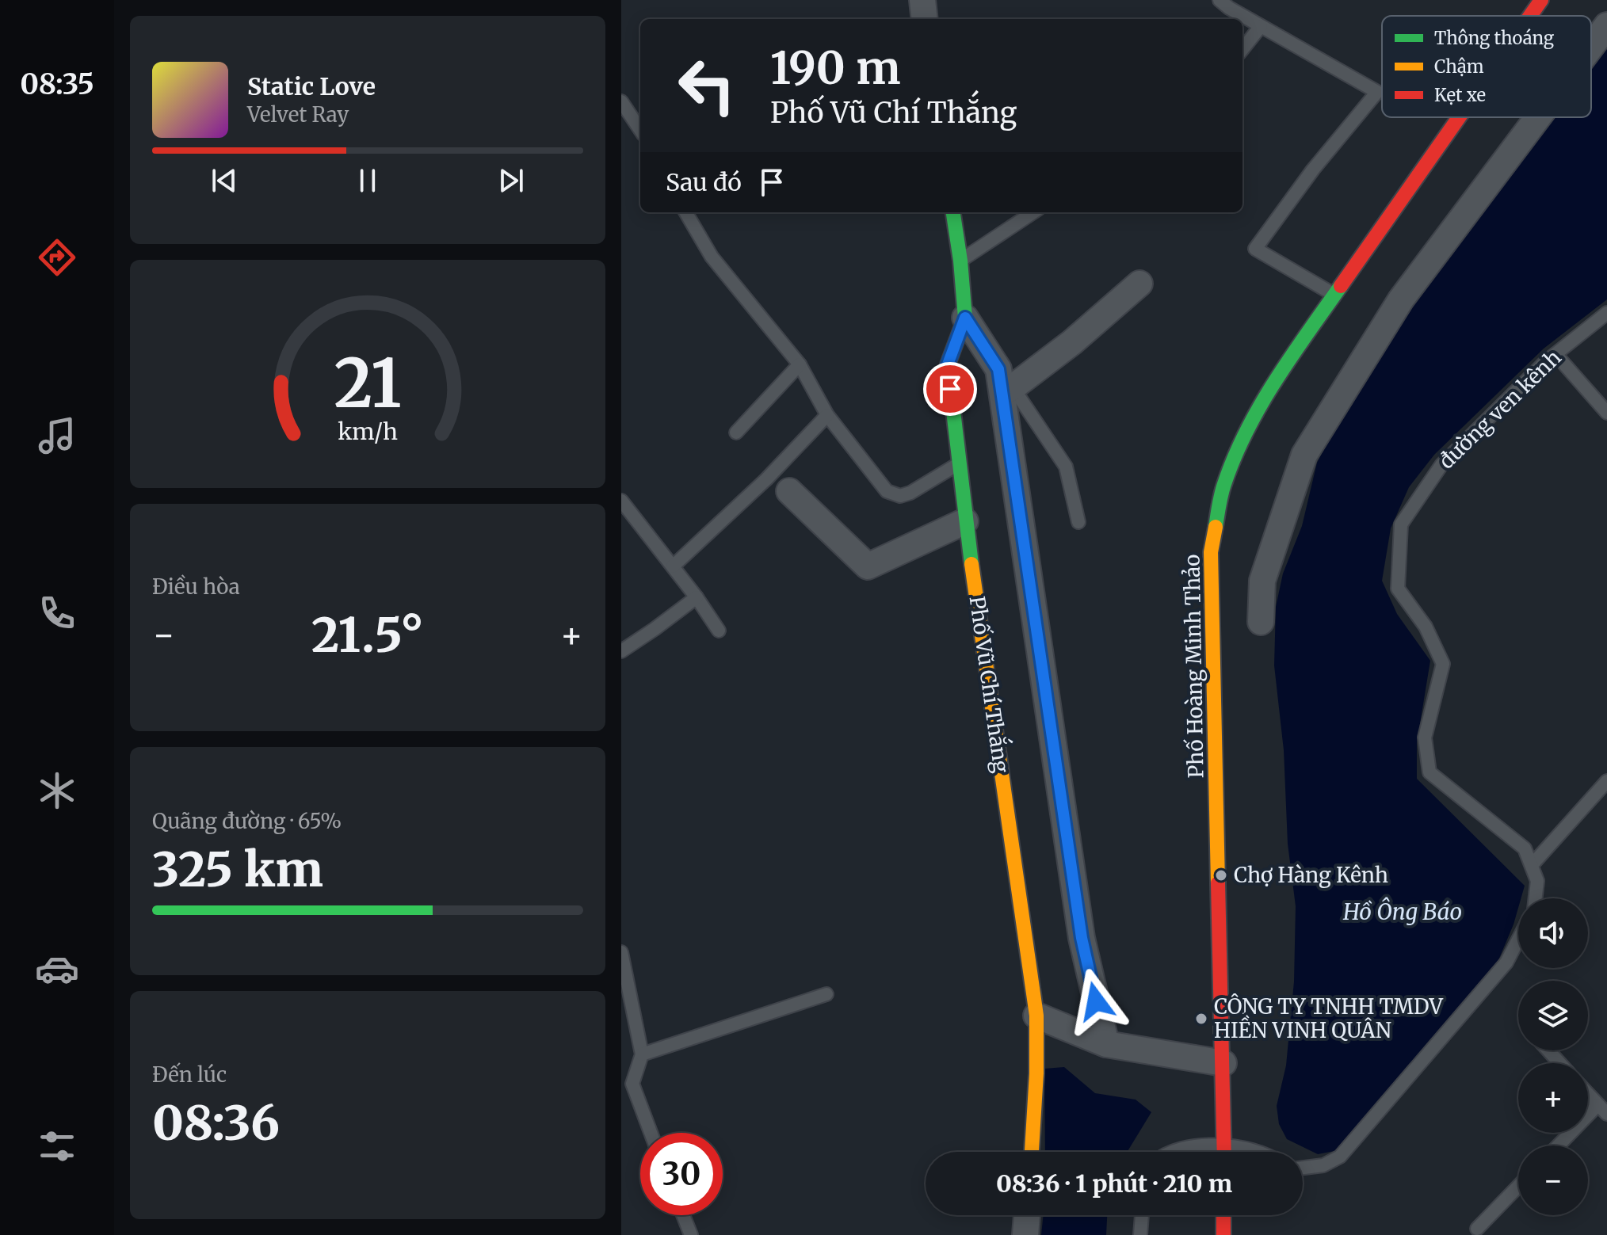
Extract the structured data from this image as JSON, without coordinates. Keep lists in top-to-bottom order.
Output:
{
  "streets": {
    "street": ["Phố Hoàng Minh Thảo", "Phố Vũ Chí Thắng"],
    "lane": ["đường ven kênh"]
  },
  "water": ["Hồ Ông Báo"],
  "places": ["Chợ Hàng Kênh", "CÔNG TY TNHH TMDV HIỀN VINH QUÂN"],
  "legend": ["Thông thoáng", "Chậm", "Kẹt xe"],
  "page": {
    "tabs": "08:35",
    "turn": ["190 m", "Phố Vũ Chí Thắng"],
    "song": ["Static Love", "Velvet Ray"],
    "then": "Sau đó",
    "tile": [
      "Điều hòa",
      ["Quãng đường · 65%", "325 km"],
      ["Đến lúc", "08:36"]
    ],
    "heat": ["−", "21.5°", "+"],
    "map_buttons": ["+", "−"],
    "limit": "30",
    "trip": "08:36 · 1 phút · 210 m",
    "gauge": ["21", "km/h"]
  }
}
